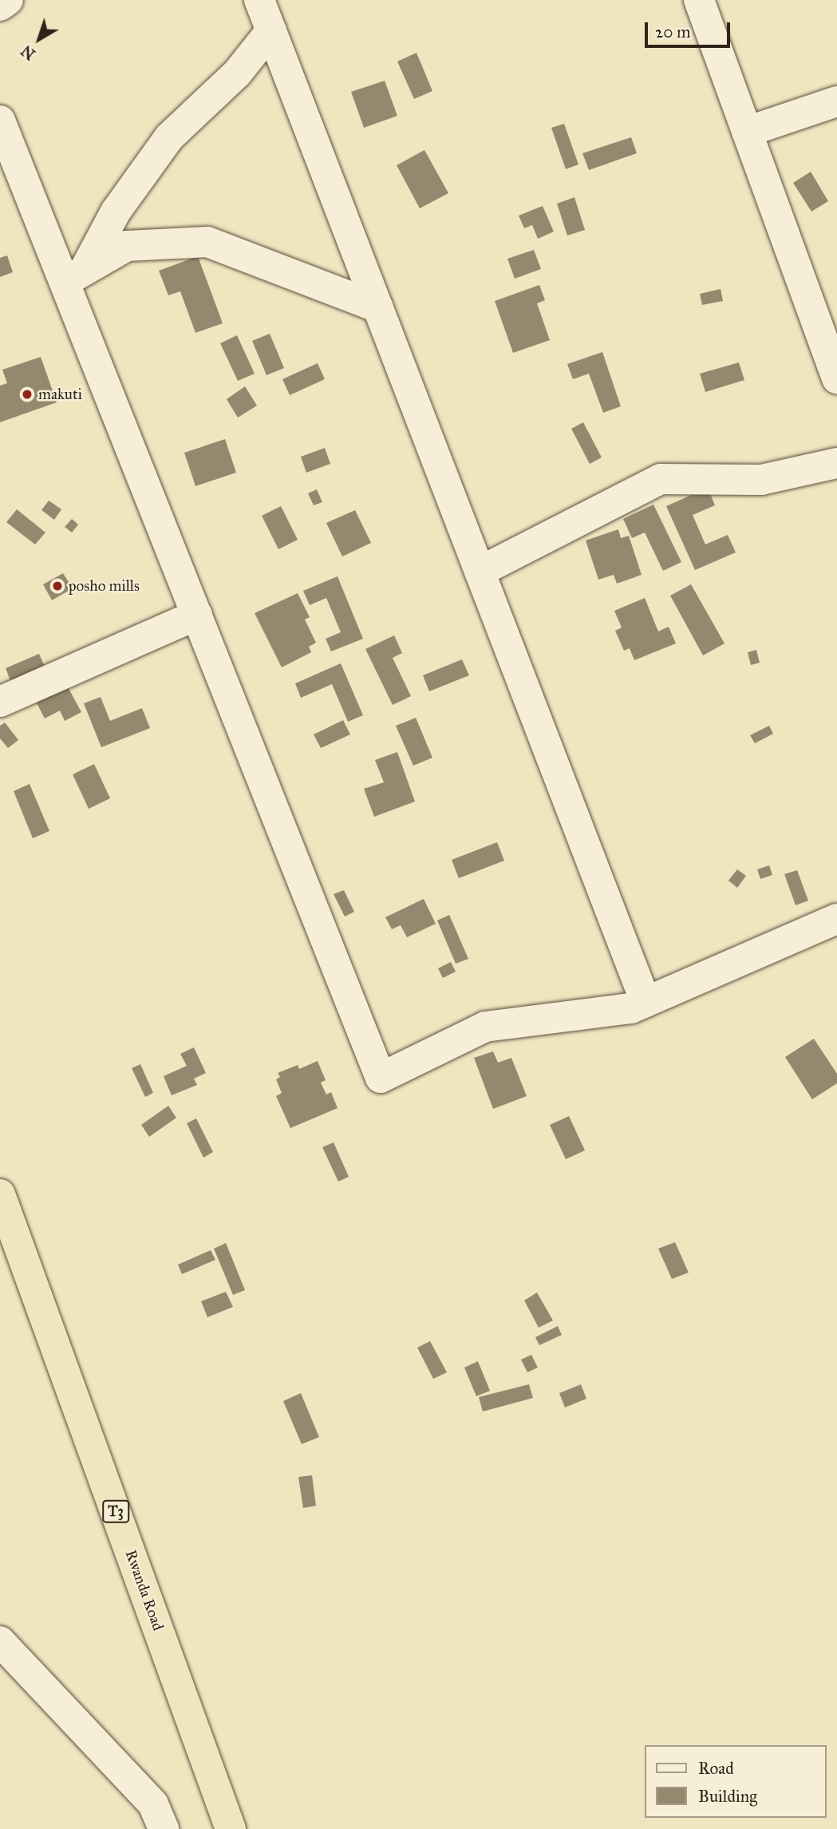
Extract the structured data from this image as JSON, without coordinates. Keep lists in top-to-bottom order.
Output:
{
  "streets": {
    "highway": ["T3", "Rwanda Road"]
  },
  "places": ["makuti", "posho mills"],
  "legend": ["Road", "Building"],
  "scale_bar": "20 m",
  "north": "bottom left"
}
